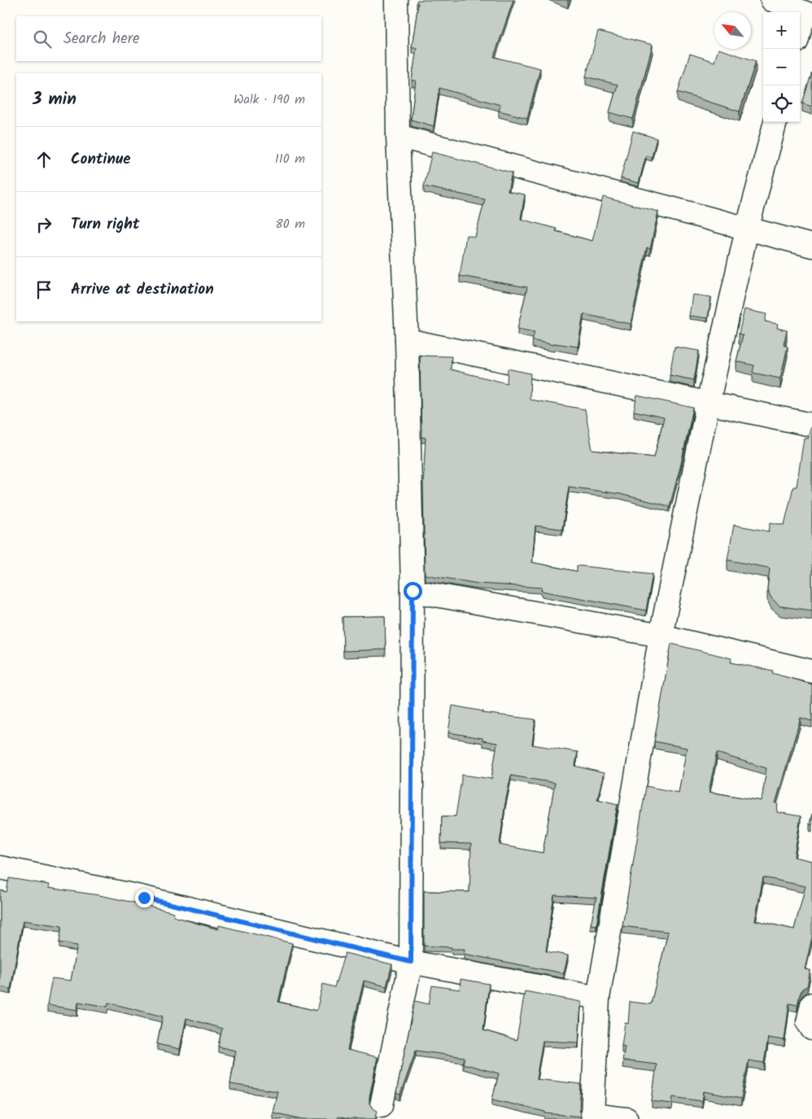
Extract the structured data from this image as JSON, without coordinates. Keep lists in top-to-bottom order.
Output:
{
  "north": "top left",
  "page": {
    "map_buttons": ["+", "−"],
    "search": "Search here",
    "heading": ["3 min", "Walk · 190 m"],
    "list": [
      ["Continue", "110 m"],
      ["Turn right", "80 m"],
      "Arrive at destination"
    ]
  }
}
